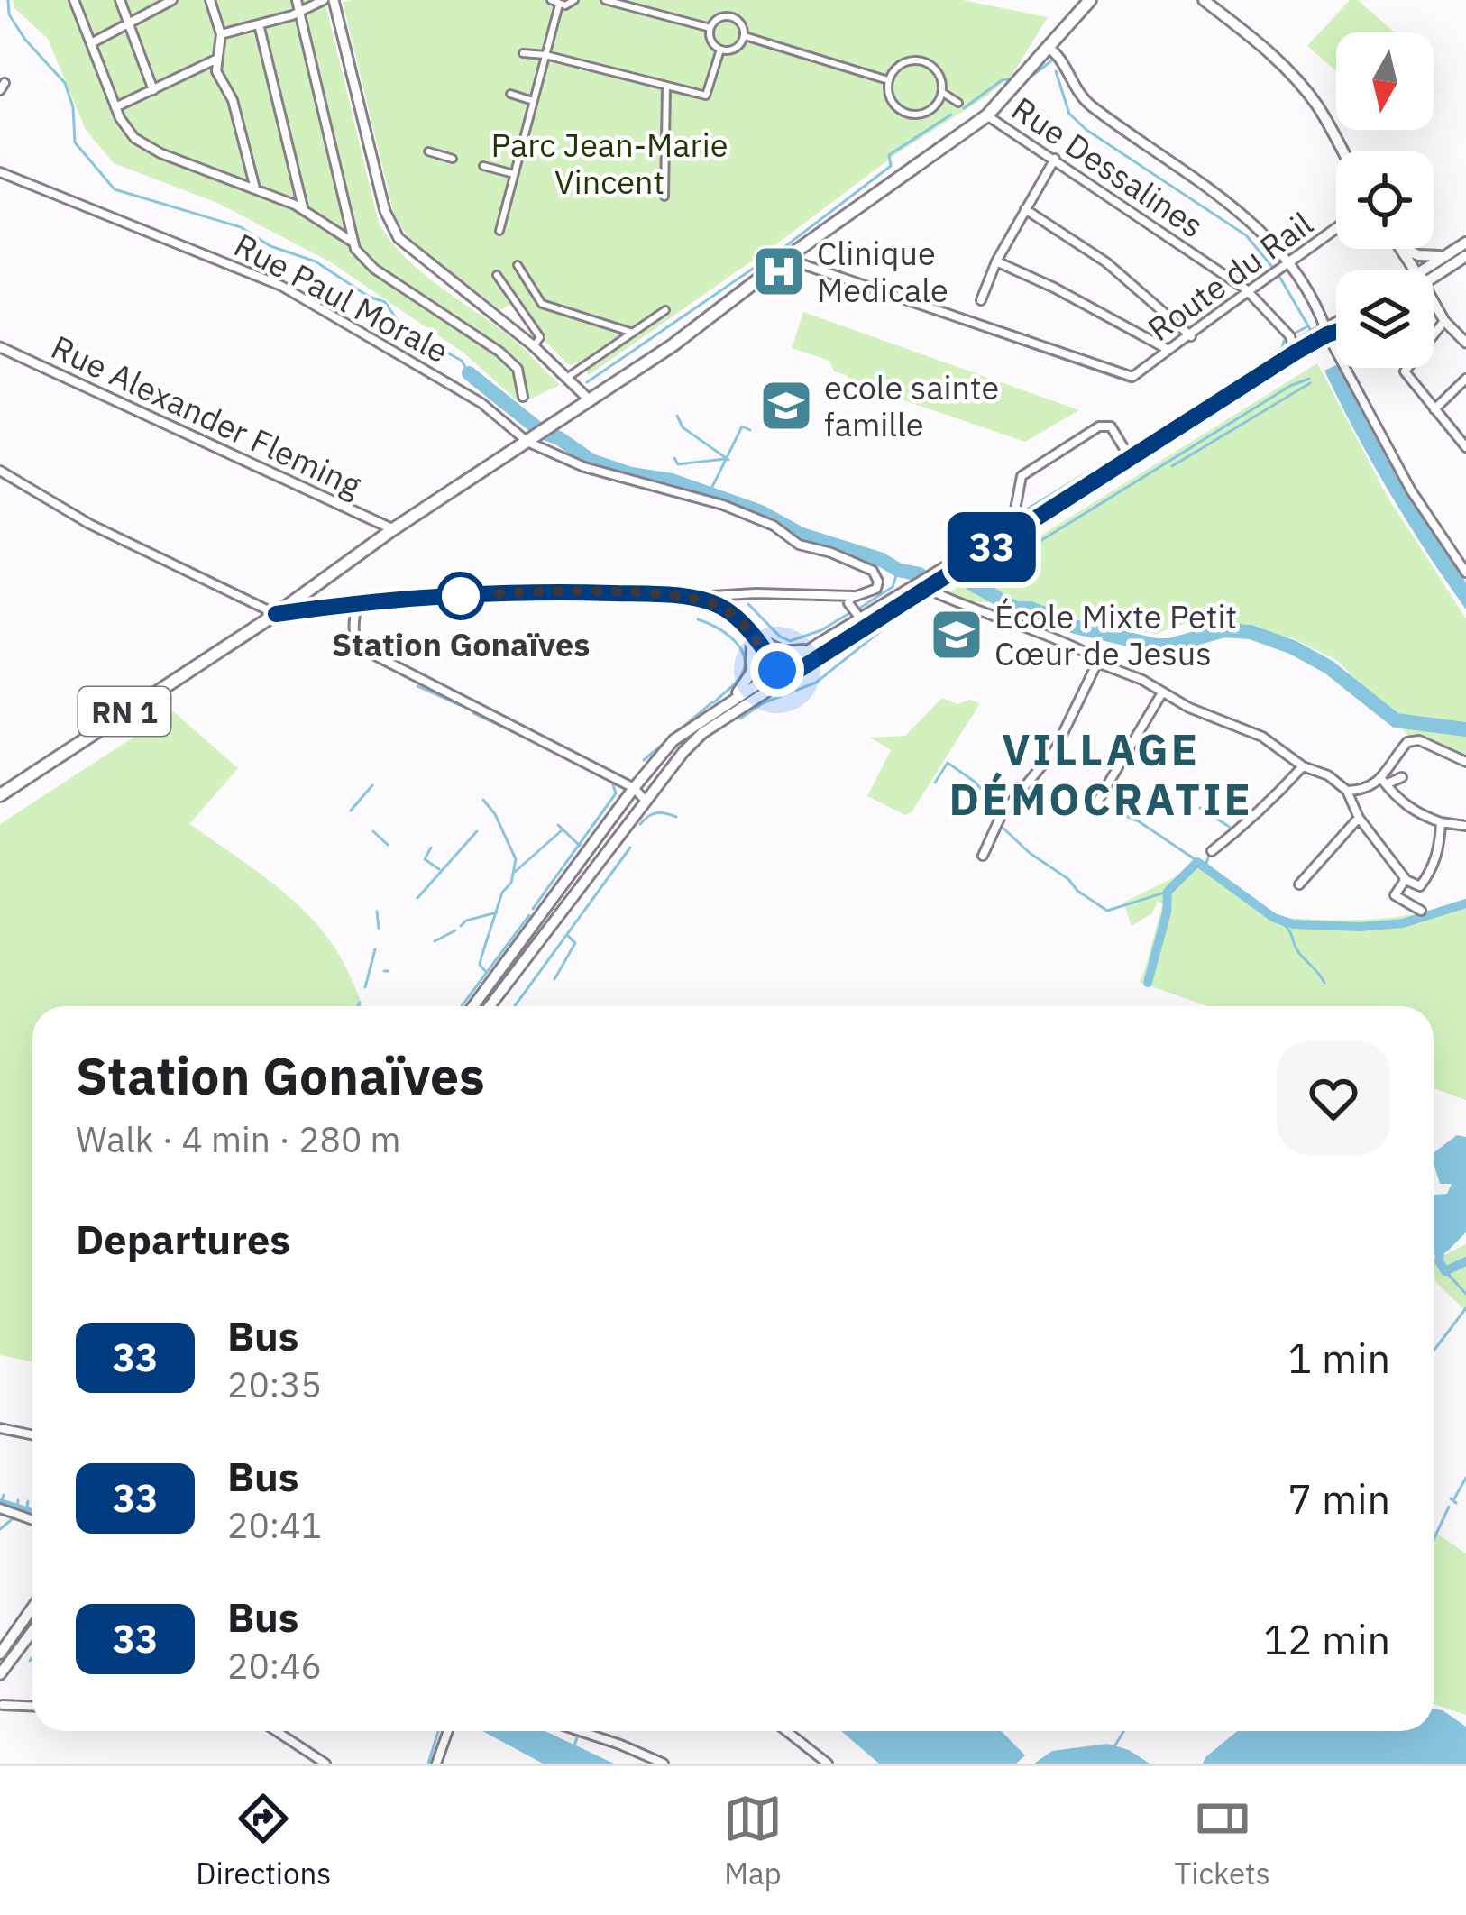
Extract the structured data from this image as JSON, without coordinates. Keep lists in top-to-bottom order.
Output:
{
  "streets": {
    "main road": ["RN 1"],
    "street": [
      "Rue Dessalines",
      "Route du Rail",
      "Rue Paul Morale",
      "Rue Alexander Fleming"
    ]
  },
  "crossings": [
    ["Rue Dessalines", "Route du Rail"],
    ["Rue Dessalines", "RN 1"],
    ["Route du Rail", "RN 1"],
    ["Rue Paul Morale", "RN 1"],
    ["Rue Alexander Fleming", "RN 1"]
  ],
  "districts": ["VILLAGE DÉMOCRATIE"],
  "parks": ["Parc Jean-Marie Vincent"],
  "places": {
    "hospital": ["Clinique Medicale"],
    "school or university": ["ecole sainte famille", "École Mixte Petit Cœur de Jesus"],
    "other": ["Station Gonaïves"]
  },
  "lines": ["bus line 33"],
  "north": "bottom",
  "page": {
    "on_map": "33",
    "heading": [
      ["Station Gonaïves", "Walk · 4 min · 280 m"],
      "Departures"
    ],
    "list": [
      {
        "mark": "33",
        "name": "Bus",
        "note": "20:35",
        "value": "1 min"
      },
      {
        "mark": "33",
        "name": "Bus",
        "note": "20:41",
        "value": "7 min"
      },
      {
        "mark": "33",
        "name": "Bus",
        "note": "20:46",
        "value": "12 min"
      }
    ],
    "tabs": ["Directions", "Map", "Tickets"]
  }
}
